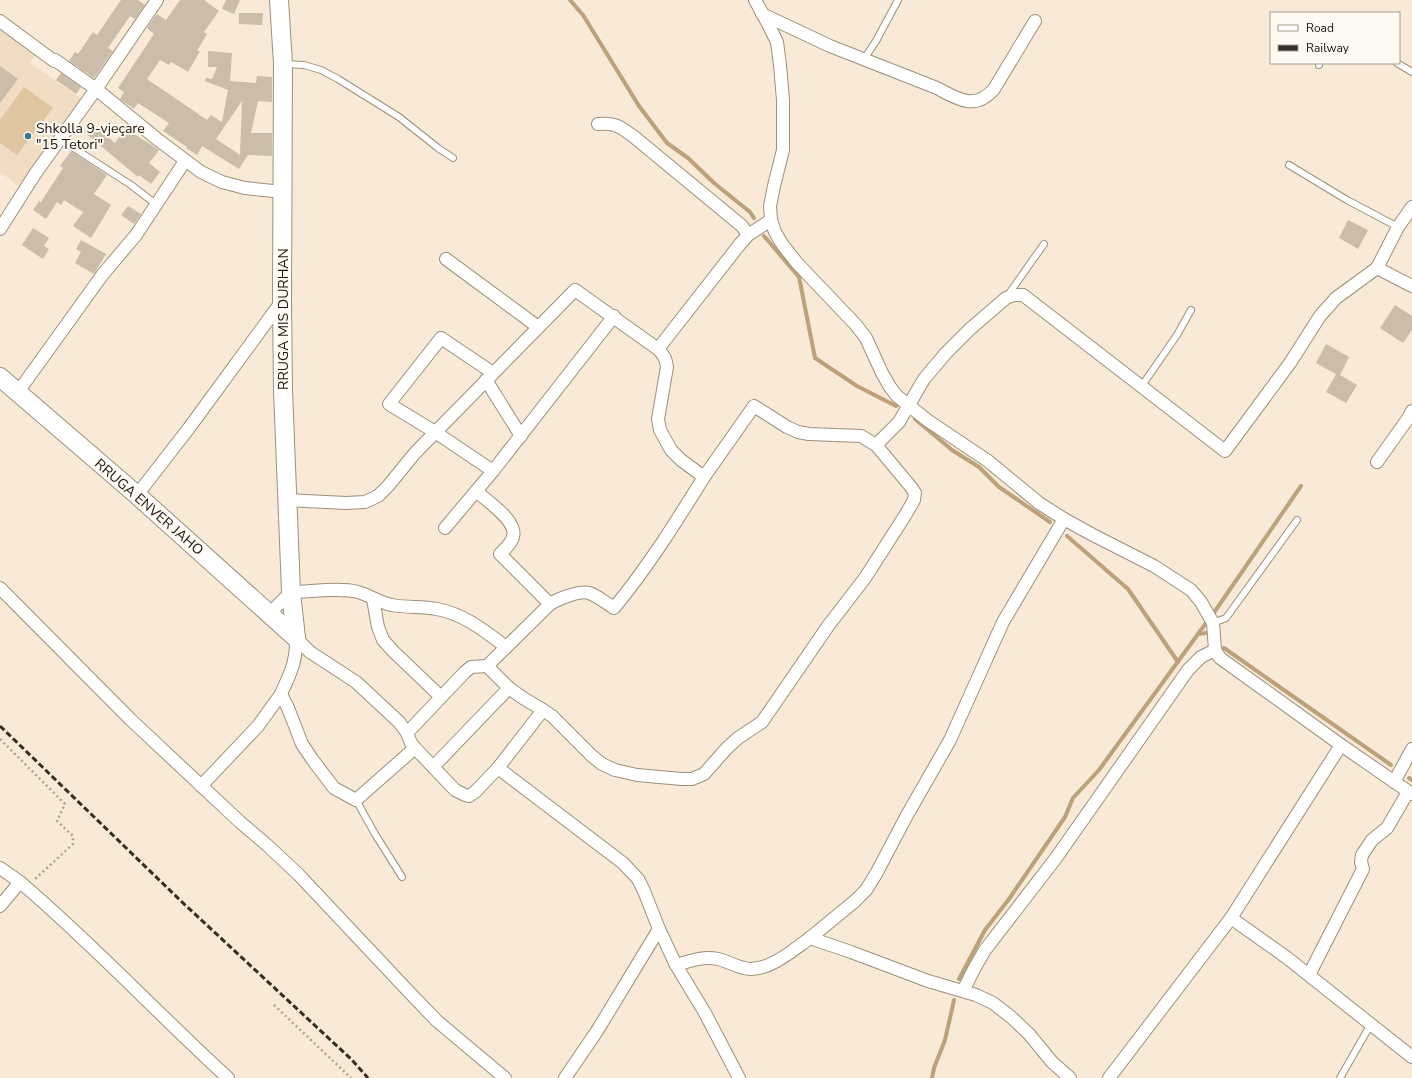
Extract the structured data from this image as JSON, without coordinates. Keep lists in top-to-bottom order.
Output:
{
  "streets": {
    "street": ["RRUGA MIS DURHAN", "RRUGA ENVER JAHO"]
  },
  "crossings": [
    ["RRUGA MIS DURHAN", "RRUGA ENVER JAHO"]
  ],
  "places": ["Shkolla 9-vjeçare \"15 Tetori\""],
  "legend": ["Road", "Railway"]
}
